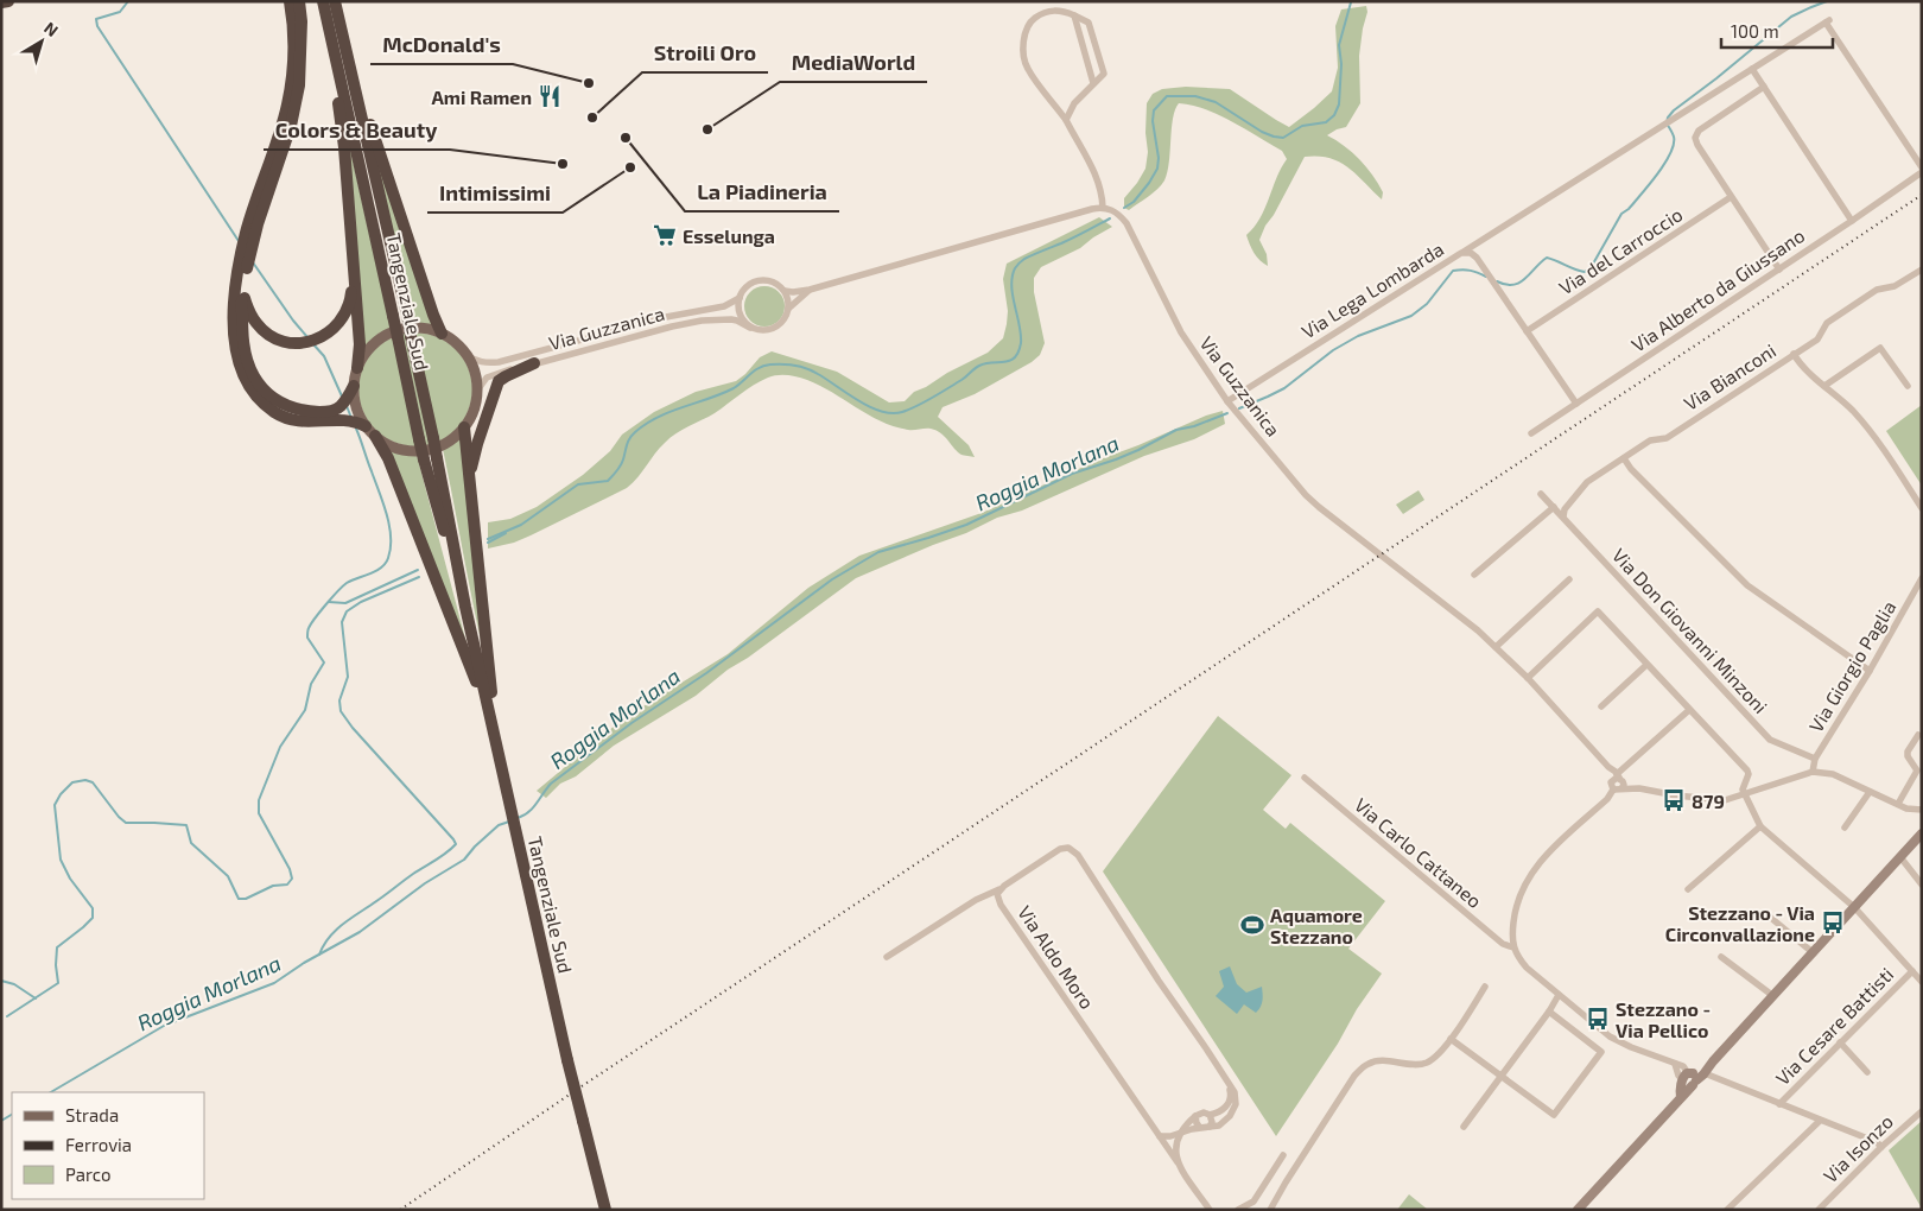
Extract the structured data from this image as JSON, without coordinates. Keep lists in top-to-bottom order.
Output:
{
  "streets": {
    "highway": ["Tangenziale Sud"],
    "street": [
      "Via del Carroccio",
      "Via Lega Lombarda",
      "Via Alberto da Giussano",
      "Via Guzzanica",
      "Via Bianconi",
      "Via Don Giovanni Minzoni",
      "Via Giorgio Paglia",
      "Via Carlo Cattaneo",
      "Via Aldo Moro",
      "Via Cesare Battisti",
      "Via Isonzo"
    ]
  },
  "crossings": [
    ["Via del Carroccio", "Via Lega Lombarda"],
    ["Via Lega Lombarda", "Via Alberto da Giussano"],
    ["Via Lega Lombarda", "Via Guzzanica"],
    ["Via Bianconi", "Via Don Giovanni Minzoni"],
    ["Via Don Giovanni Minzoni", "Via Giorgio Paglia"]
  ],
  "water": ["Roggia Morlana"],
  "places": {
    "other": [
      "McDonald's",
      "Stroili Oro",
      "MediaWorld",
      "La Piadineria",
      "Colors & Beauty",
      "Intimissimi"
    ],
    "restaurant": ["Ami Ramen"],
    "supermarket": ["Esselunga"],
    "bus stop": ["879", "Stezzano - Via Circonvallazione", "Stezzano - Via Pellico"],
    "sports": ["Aquamore Stezzano"]
  },
  "legend": ["Strada", "Ferrovia", "Parco"],
  "scale_bar": "100 m",
  "north": "top right"
}
